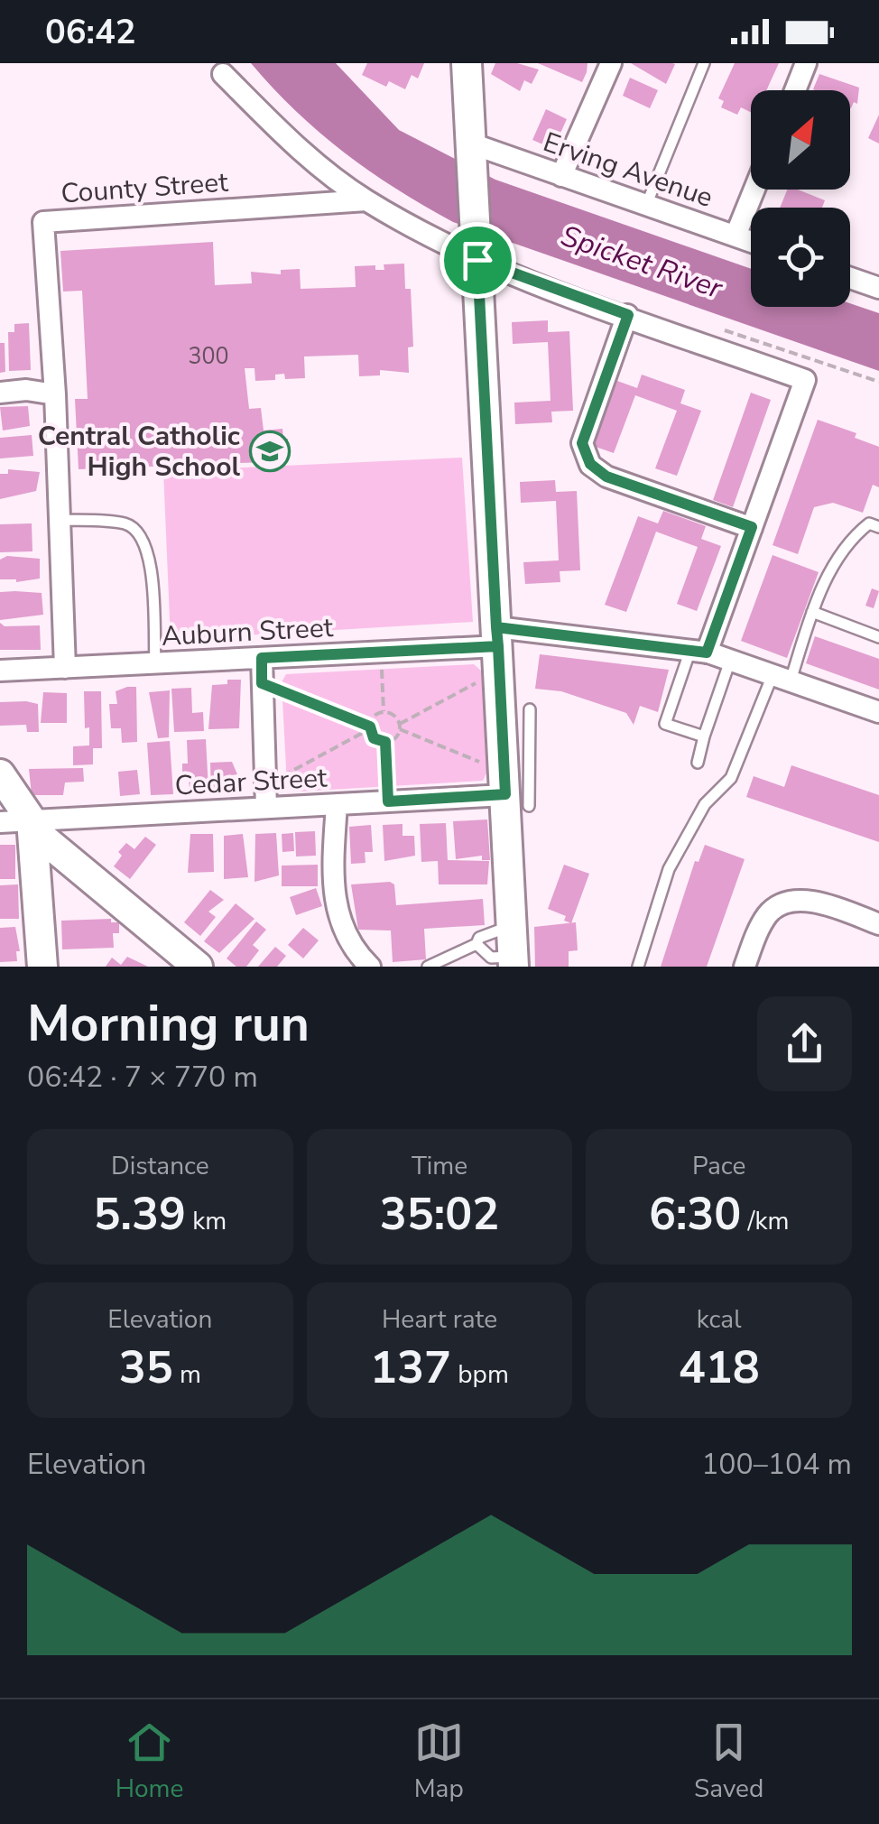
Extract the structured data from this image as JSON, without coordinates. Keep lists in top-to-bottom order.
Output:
{
  "streets": {
    "street": [
      "Erving Avenue",
      "County Street",
      "Auburn Street",
      "Cedar Street"
    ]
  },
  "water": ["Spicket River"],
  "places": {
    "school or university": ["Central Catholic High School"]
  },
  "house_numbers": ["300"],
  "north": "top right",
  "page": {
    "status": "06:42",
    "heading": ["Morning run", "06:42 · 7 × 770 m"],
    "stats": [
      ["Distance", "5.39 km"],
      ["Time", "35:02"],
      ["Pace", "6:30 /km"],
      ["Elevation", "35 m"],
      ["Heart rate", "137 bpm"],
      ["kcal", "418"]
    ],
    "chart": ["Elevation", "100–104 m"],
    "tabs": ["Home", "Map", "Saved"]
  }
}
